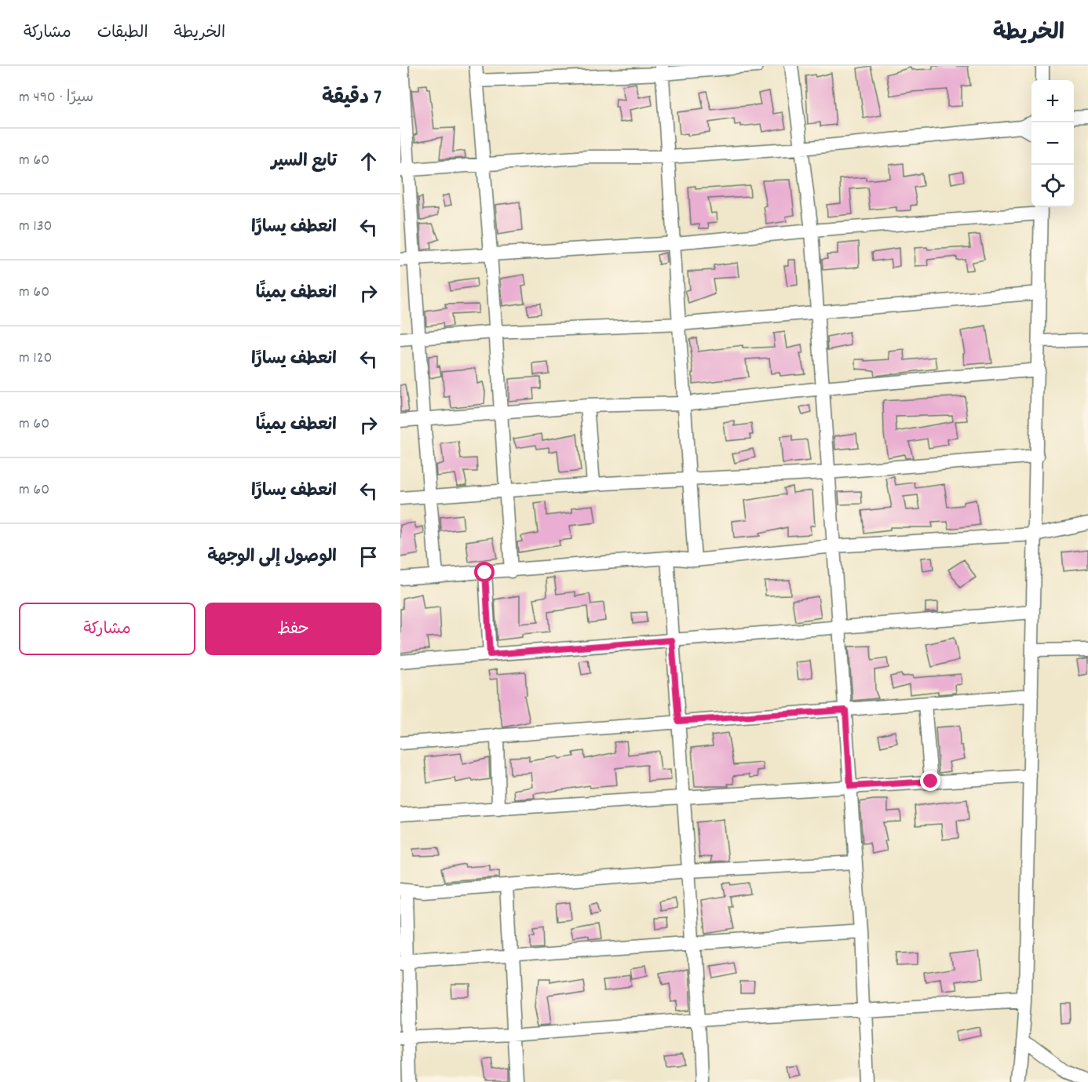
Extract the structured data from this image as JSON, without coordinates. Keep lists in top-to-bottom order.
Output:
{
  "page": {
    "header": "الخريطة",
    "nav": ["الخريطة", "الطبقات", "مشاركة"],
    "heading": ["7 دقيقة", "سيرًا · 490 m"],
    "map_buttons": ["+", "−"],
    "list": [
      ["تابع السير", "60 m"],
      ["انعطف يسارًا", "130 m"],
      ["انعطف يمينًا", "60 m"],
      ["انعطف يسارًا", "120 m"],
      ["انعطف يمينًا", "60 m"],
      ["انعطف يسارًا", "60 m"],
      "الوصول إلى الوجهة"
    ],
    "buttons": ["حفظ", "مشاركة"]
  }
}
